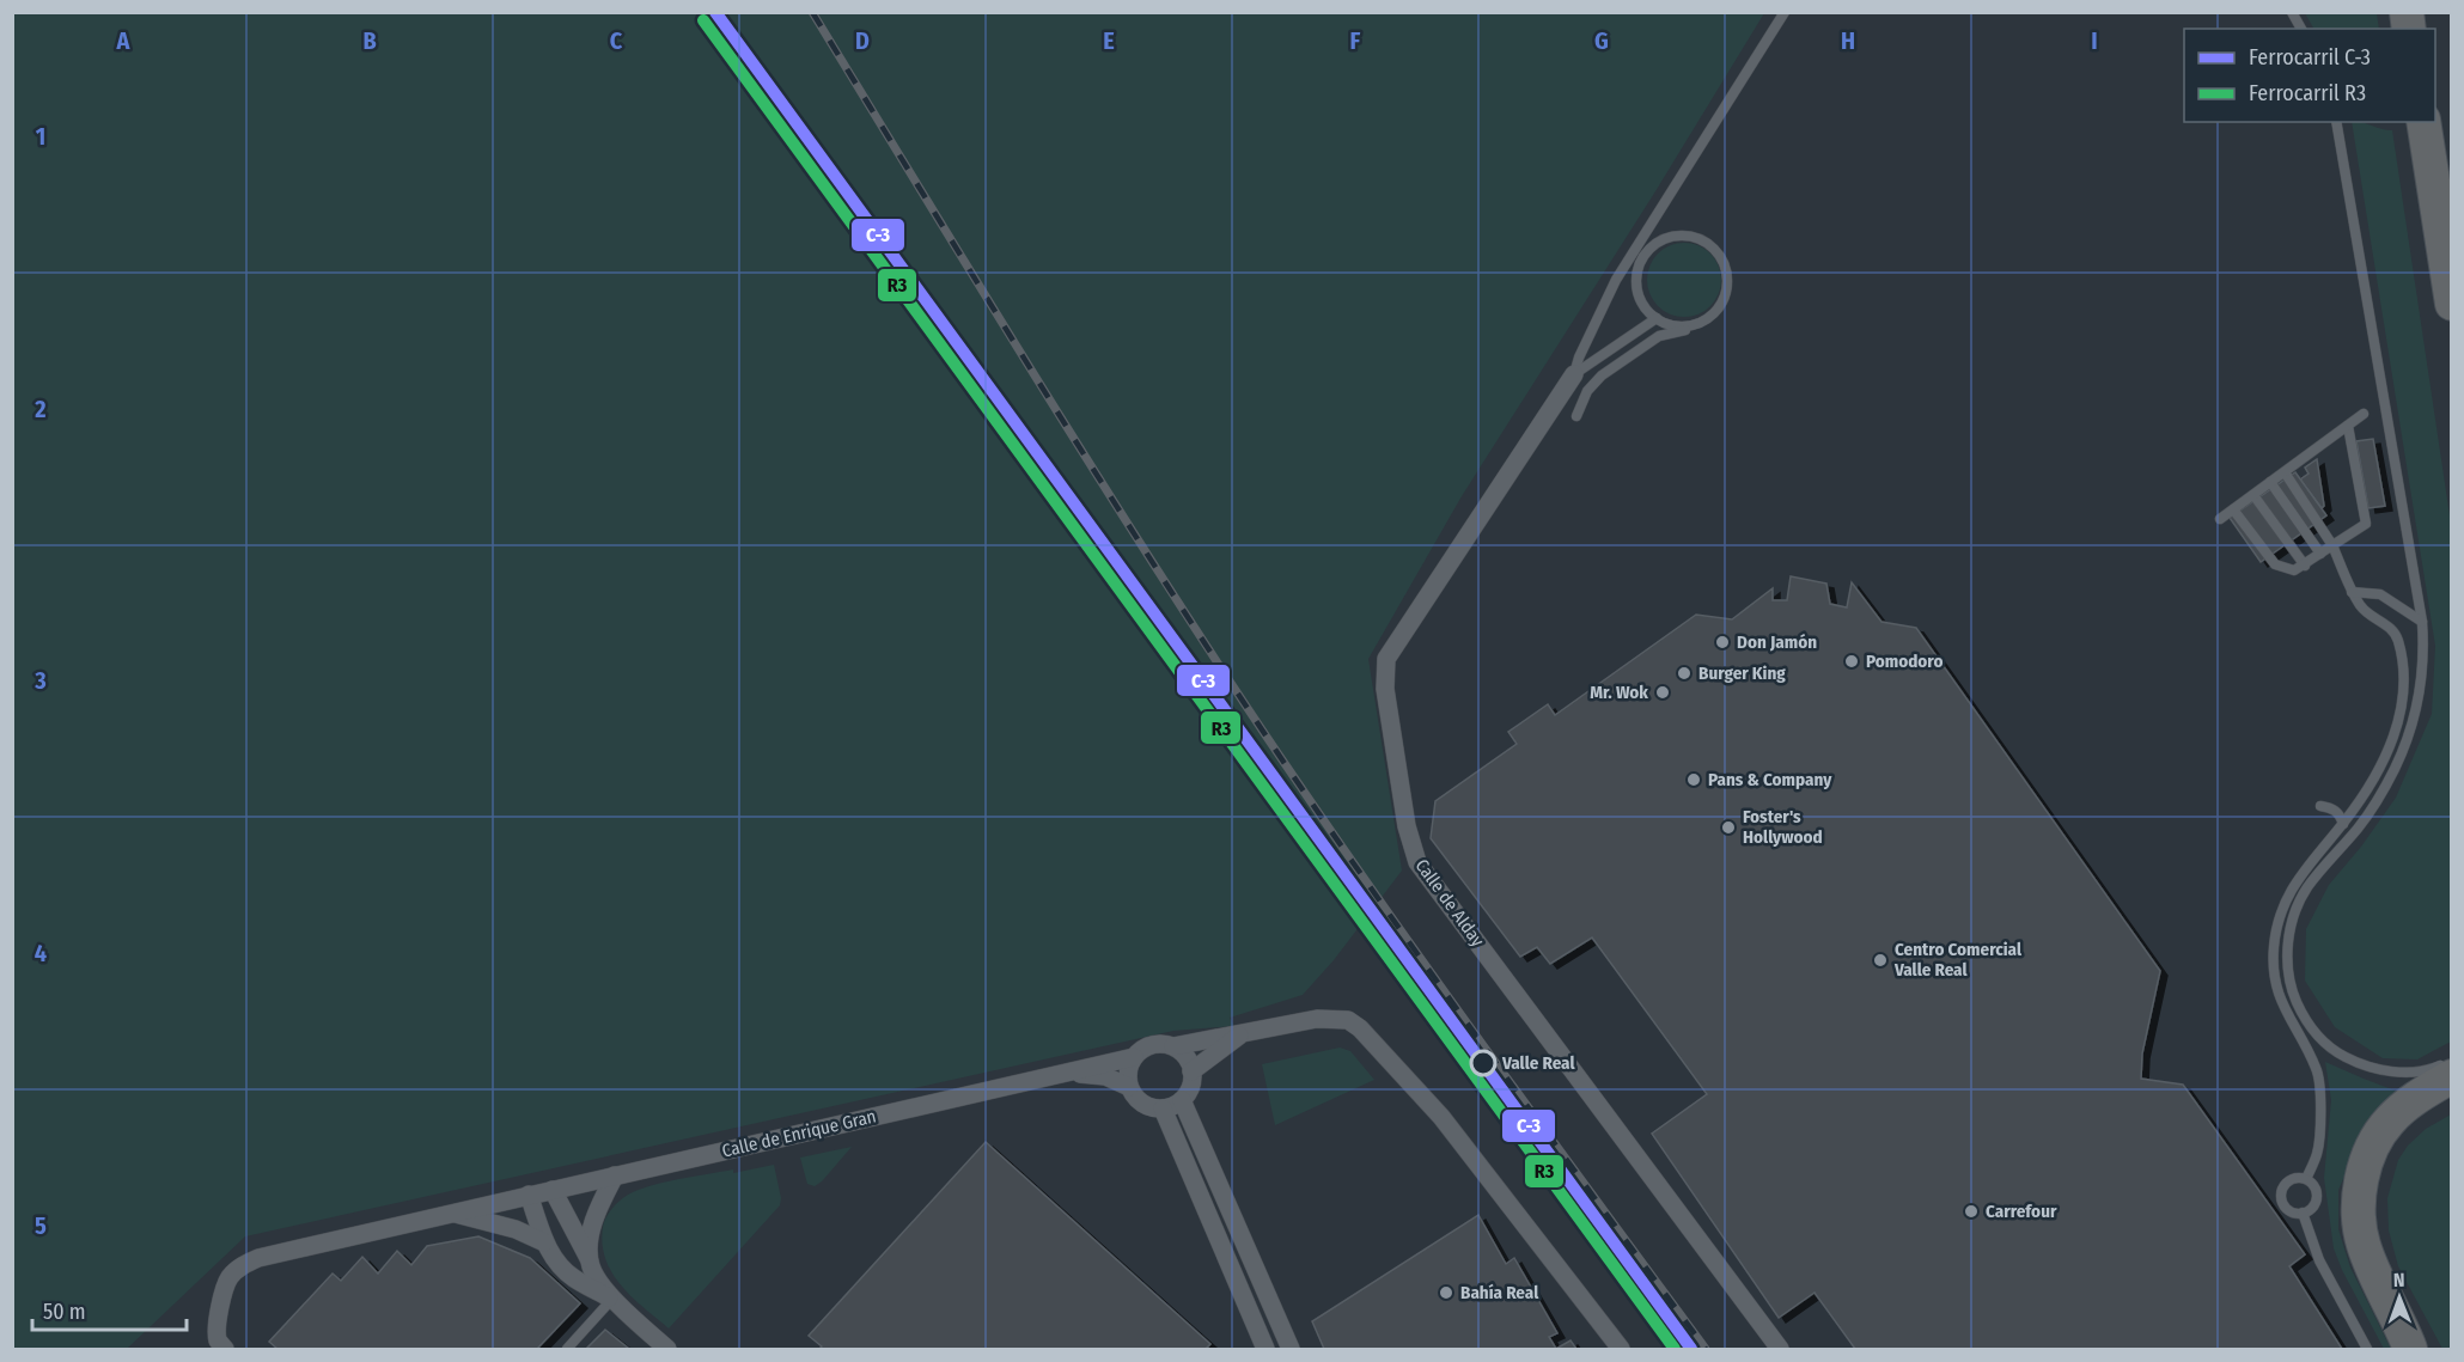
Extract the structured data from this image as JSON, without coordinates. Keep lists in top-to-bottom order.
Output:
{
  "streets": {
    "street": ["Calle de Alday", "Calle de Enrique Gran"]
  },
  "places": [
    "Don Jamón",
    "Pomodoro",
    "Burger King",
    "Mr. Wok",
    "Pans & Company",
    "Foster's Hollywood",
    "Centro Comercial Valle Real",
    "Valle Real",
    "Carrefour",
    "Bahía Real"
  ],
  "lines": ["rail line C-3", "rail line R3"],
  "legend": ["Ferrocarril C-3", "Ferrocarril R3"],
  "scale_bar": "50 m",
  "north": "top",
  "grid": {
    "columns": [
      "A",
      "B",
      "C",
      "D",
      "E",
      "F",
      "G",
      "H",
      "I"
    ],
    "rows": [
      "1",
      "2",
      "3",
      "4",
      "5"
    ]
  }
}
